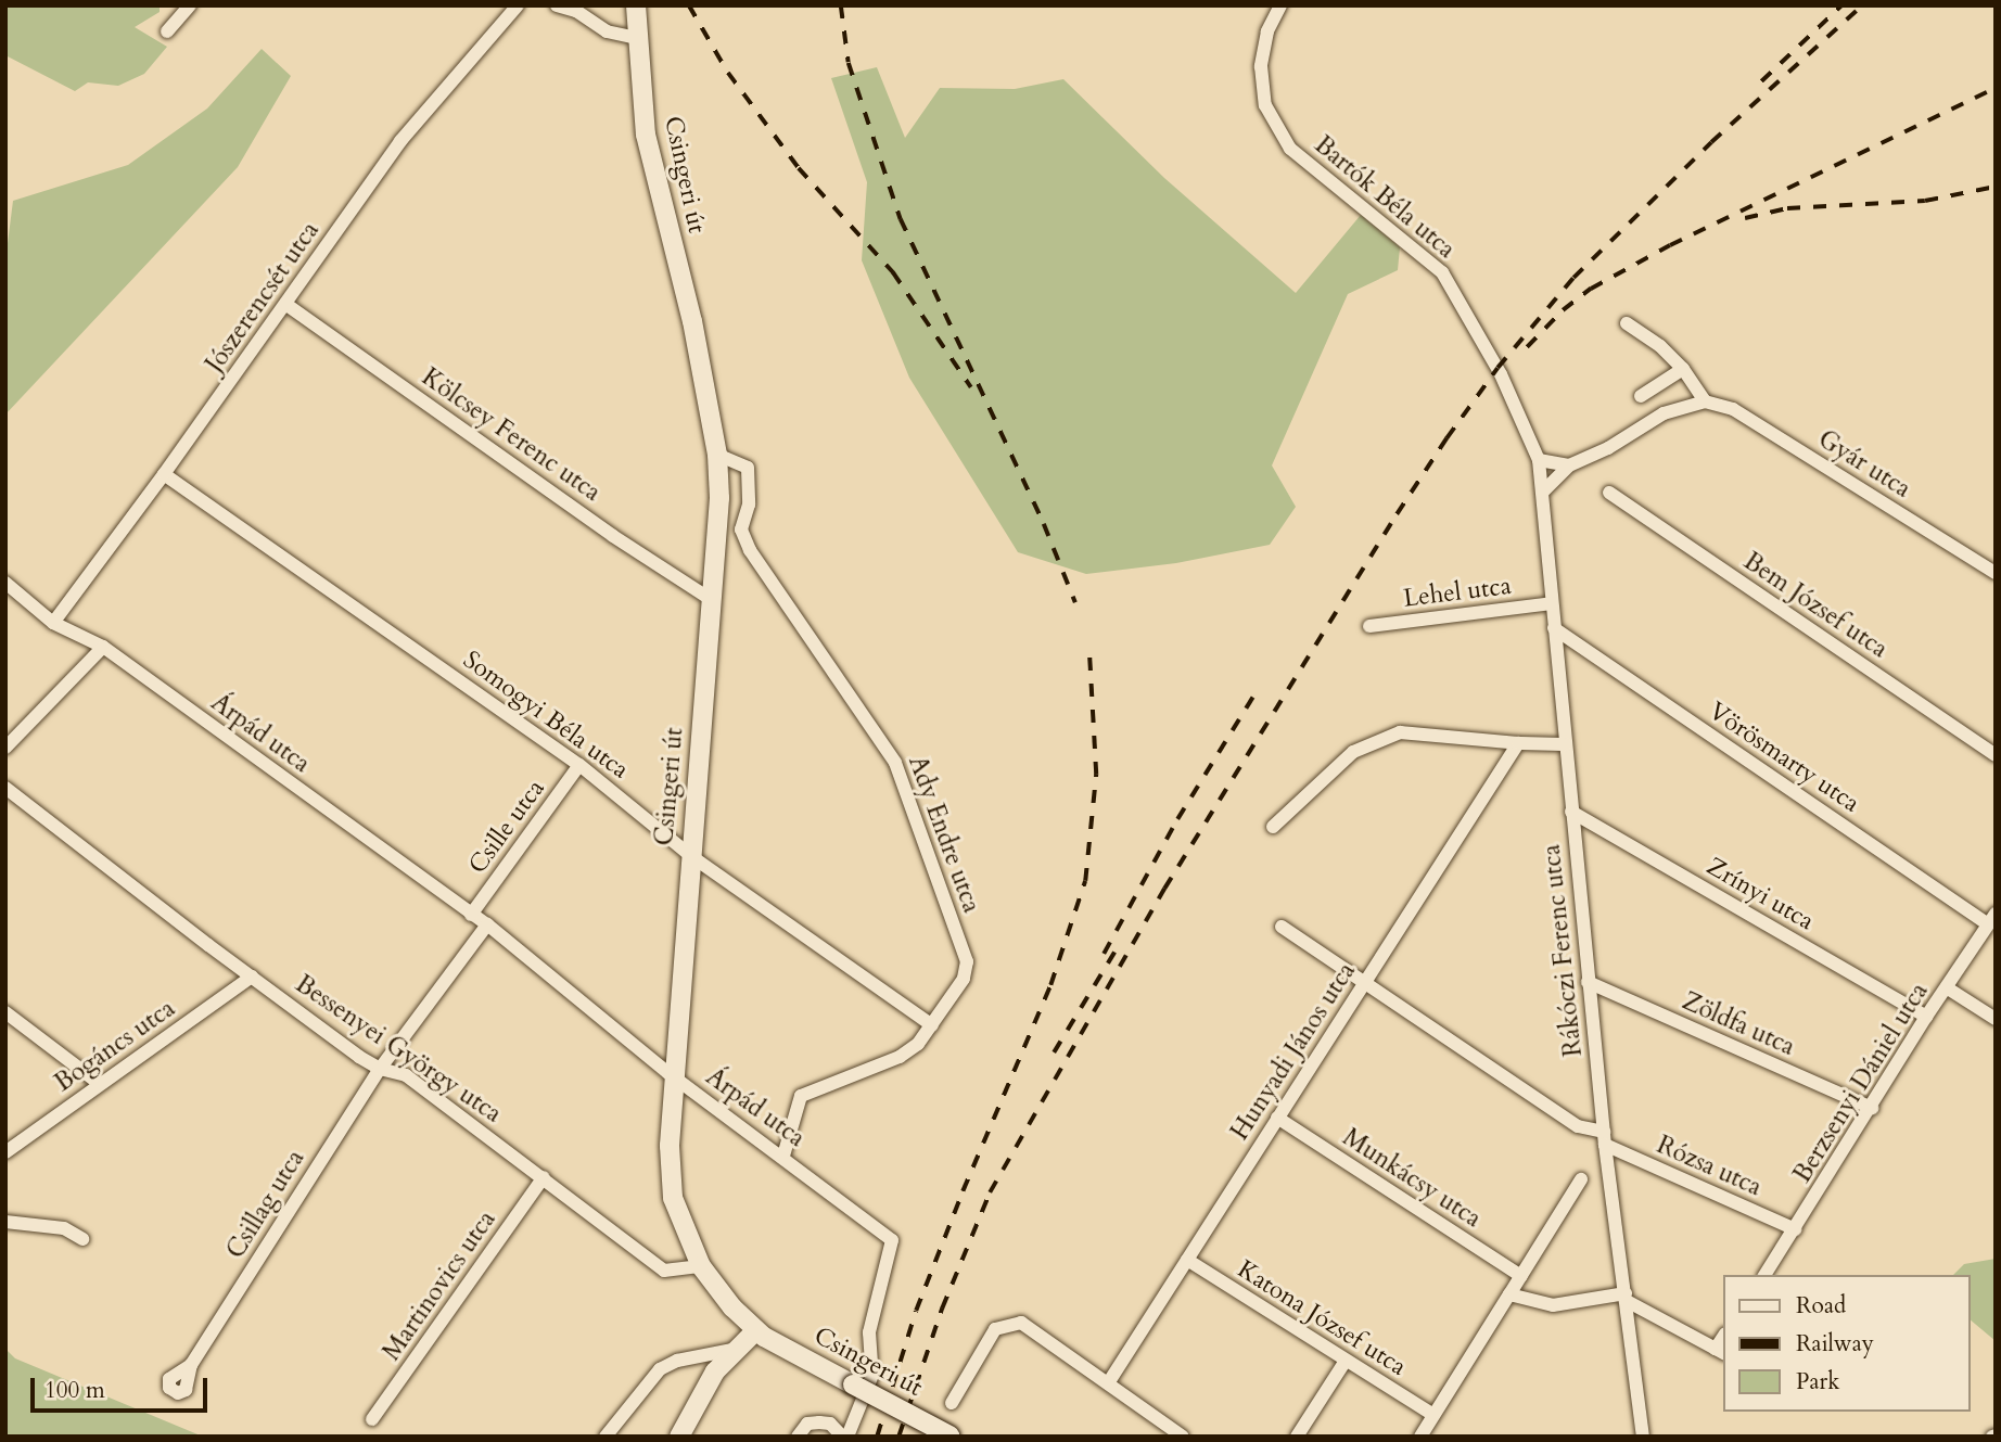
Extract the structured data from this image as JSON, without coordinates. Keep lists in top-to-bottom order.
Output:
{
  "streets": {
    "main road": ["Csingeri út"],
    "street": [
      "Bartók Béla utca",
      "Jószerencsét utca",
      "Kölcsey Ferenc utca",
      "Gyár utca",
      "Lehel utca",
      "Bem József utca",
      "Somogyi Béla utca",
      "Árpád utca",
      "Vörösmarty utca",
      "Csille utca",
      "Ady Endre utca",
      "Zrínyi utca",
      "Rákóczi Ferenc utca",
      "Zöldfa utca",
      "Bogáncs utca",
      "Bessenyei György utca",
      "Hunyadi János utca",
      "Berzsenyi Dániel utca",
      "Rózsa utca",
      "Munkácsy utca",
      "Csillag utca",
      "Martinovics utca",
      "Katona József utca"
    ]
  },
  "crossings": [
    ["Csingeri út", "Kölcsey Ferenc utca"],
    ["Csingeri út", "Somogyi Béla utca"],
    ["Csingeri út", "Árpád utca"],
    ["Csingeri út", "Ady Endre utca"],
    ["Csingeri út", "Bessenyei György utca"],
    ["Bartók Béla utca", "Rákóczi Ferenc utca"],
    ["Jószerencsét utca", "Kölcsey Ferenc utca"],
    ["Jószerencsét utca", "Somogyi Béla utca"],
    ["Jószerencsét utca", "Árpád utca"],
    ["Lehel utca", "Rákóczi Ferenc utca"],
    ["Somogyi Béla utca", "Csille utca"],
    ["Somogyi Béla utca", "Ady Endre utca"],
    ["Árpád utca", "Csille utca"],
    ["Árpád utca", "Ady Endre utca"],
    ["Vörösmarty utca", "Rákóczi Ferenc utca"],
    ["Vörösmarty utca", "Berzsenyi Dániel utca"],
    ["Zrínyi utca", "Rákóczi Ferenc utca"],
    ["Zrínyi utca", "Berzsenyi Dániel utca"],
    ["Rákóczi Ferenc utca", "Zöldfa utca"],
    ["Rákóczi Ferenc utca", "Rózsa utca"],
    ["Zöldfa utca", "Berzsenyi Dániel utca"],
    ["Bogáncs utca", "Bessenyei György utca"],
    ["Bessenyei György utca", "Csillag utca"],
    ["Bessenyei György utca", "Martinovics utca"],
    ["Hunyadi János utca", "Rózsa utca"],
    ["Hunyadi János utca", "Munkácsy utca"],
    ["Hunyadi János utca", "Katona József utca"],
    ["Berzsenyi Dániel utca", "Rózsa utca"]
  ],
  "legend": ["Road", "Railway", "Park"],
  "scale_bar": "100 m"
}
